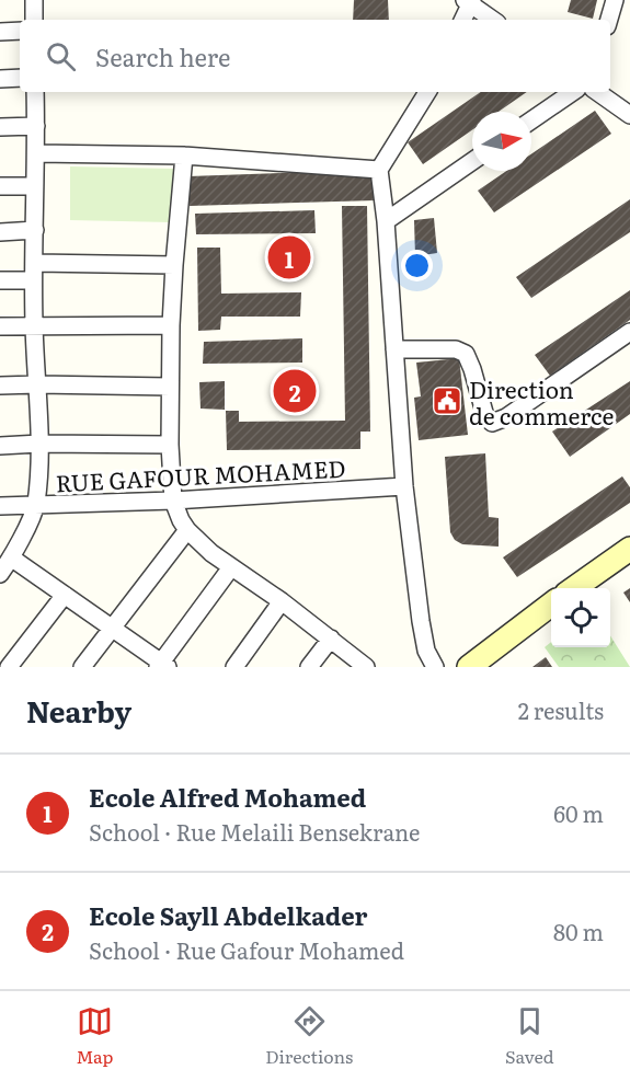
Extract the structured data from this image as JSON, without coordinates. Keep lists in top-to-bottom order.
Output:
{
  "streets": {
    "street": ["RUE GAFOUR MOHAMED"]
  },
  "places": {
    "public building": ["Direction de commerce"]
  },
  "north": "right",
  "page": {
    "search": "Search here",
    "pins": ["1", "2"],
    "heading": ["Nearby", "2 results"],
    "list": [
      {
        "mark": "1",
        "name": "Ecole Alfred Mohamed",
        "note": "School · Rue Melaili Bensekrane",
        "value": "60 m"
      },
      {
        "mark": "2",
        "name": "Ecole Sayll Abdelkader",
        "note": "School · Rue Gafour Mohamed",
        "value": "80 m"
      }
    ],
    "nav": ["Map", "Directions", "Saved"]
  }
}
